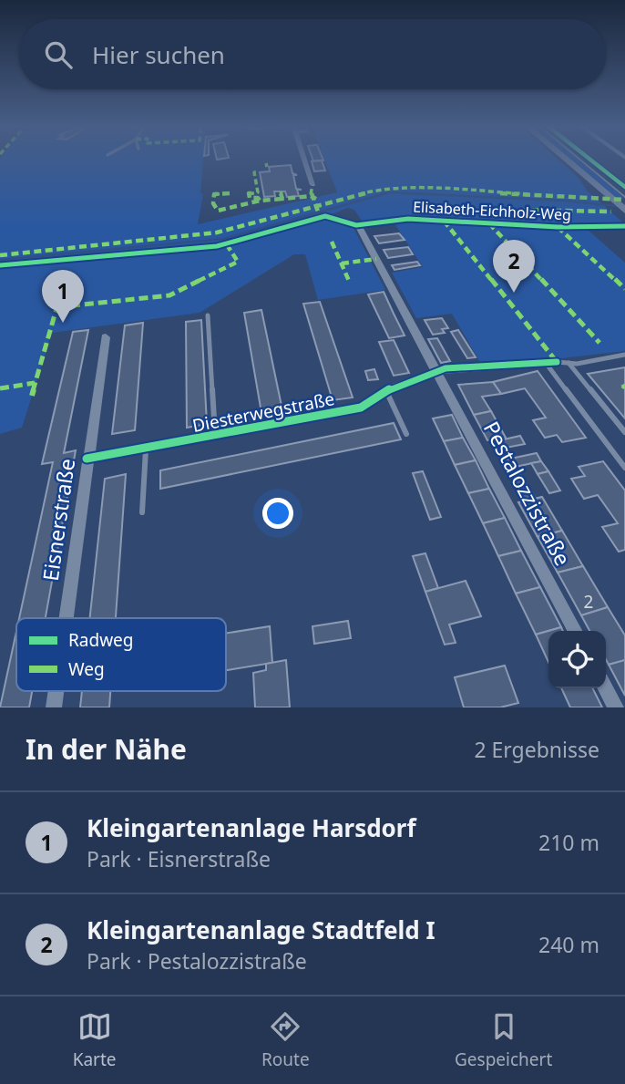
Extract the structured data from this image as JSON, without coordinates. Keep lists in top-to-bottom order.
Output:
{
  "streets": {
    "street": ["Diesterwegstraße", "Pestalozzistraße", "Eisnerstraße"],
    "lane": ["Elisabeth-Eichholz-Weg"]
  },
  "crossings": [
    ["Elisabeth-Eichholz-Weg", "Pestalozzistraße"],
    ["Diesterwegstraße", "Pestalozzistraße"],
    ["Diesterwegstraße", "Eisnerstraße"]
  ],
  "house_numbers": ["2"],
  "legend": ["Radweg", "Weg"],
  "page": {
    "search": "Hier suchen",
    "pins": ["2", "1"],
    "heading": ["In der Nähe", "2 Ergebnisse"],
    "list": [
      {
        "mark": "1",
        "name": "Kleingartenanlage Harsdorf",
        "note": "Park · Eisnerstraße",
        "value": "210 m"
      },
      {
        "mark": "2",
        "name": "Kleingartenanlage Stadtfeld I",
        "note": "Park · Pestalozzistraße",
        "value": "240 m"
      }
    ],
    "nav": ["Karte", "Route", "Gespeichert"]
  }
}
